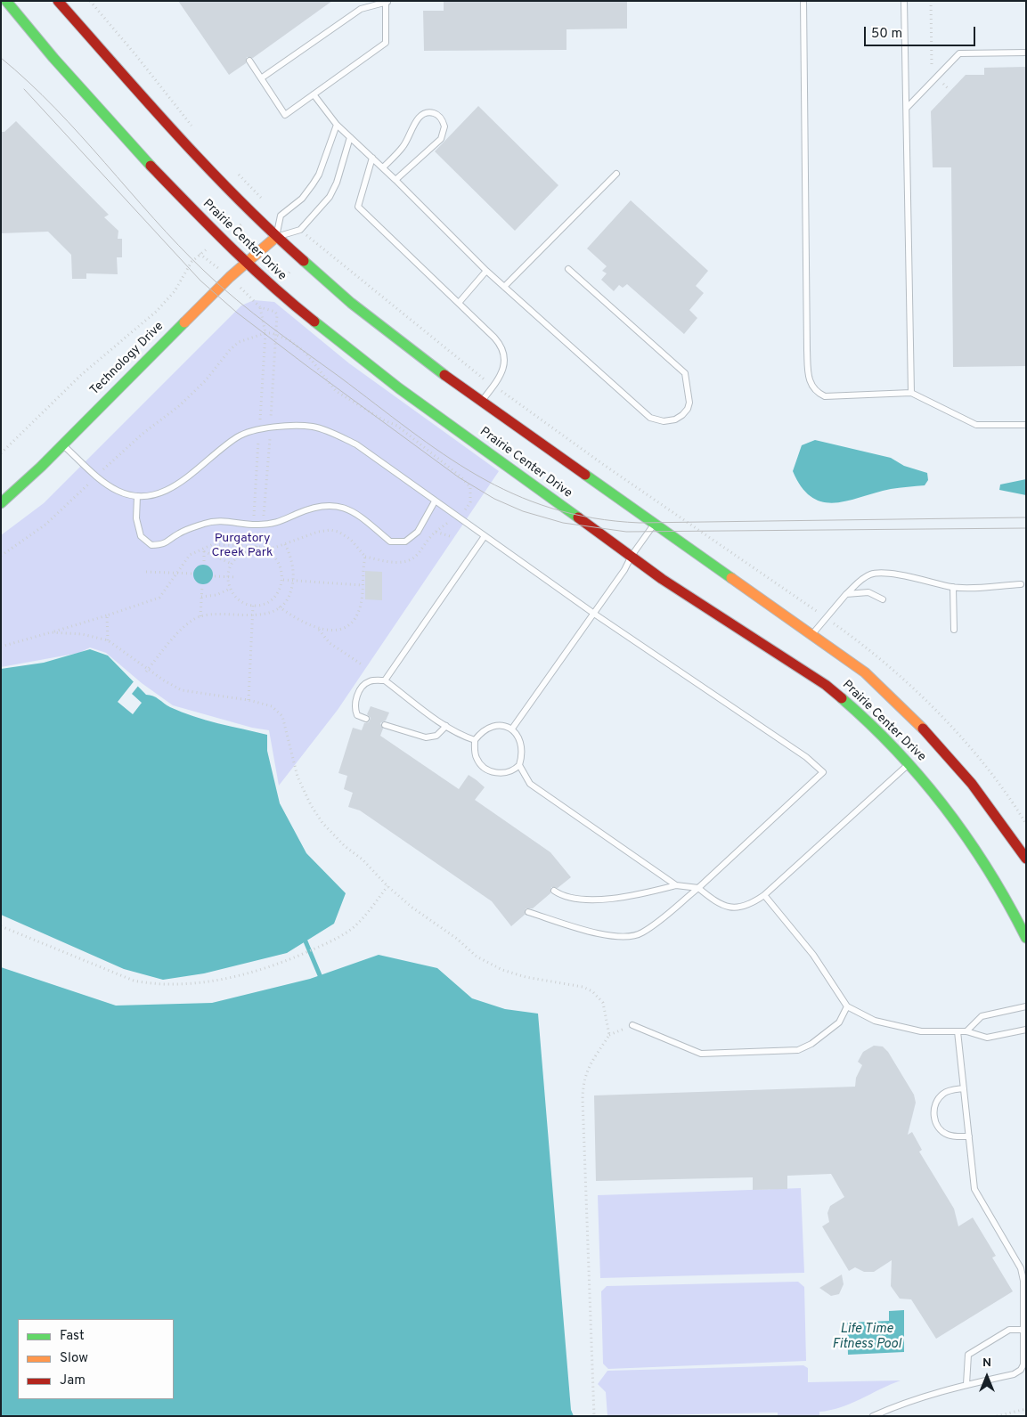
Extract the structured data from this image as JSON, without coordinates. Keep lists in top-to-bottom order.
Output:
{
  "streets": {
    "main road": ["Prairie Center Drive", "Technology Drive"]
  },
  "crossings": [
    ["Prairie Center Drive", "Technology Drive"]
  ],
  "water": ["Life Time Fitness Pool"],
  "parks": ["Purgatory Creek Park"],
  "legend": ["Fast", "Slow", "Jam"],
  "scale_bar": "50 m",
  "north": "top"
}
